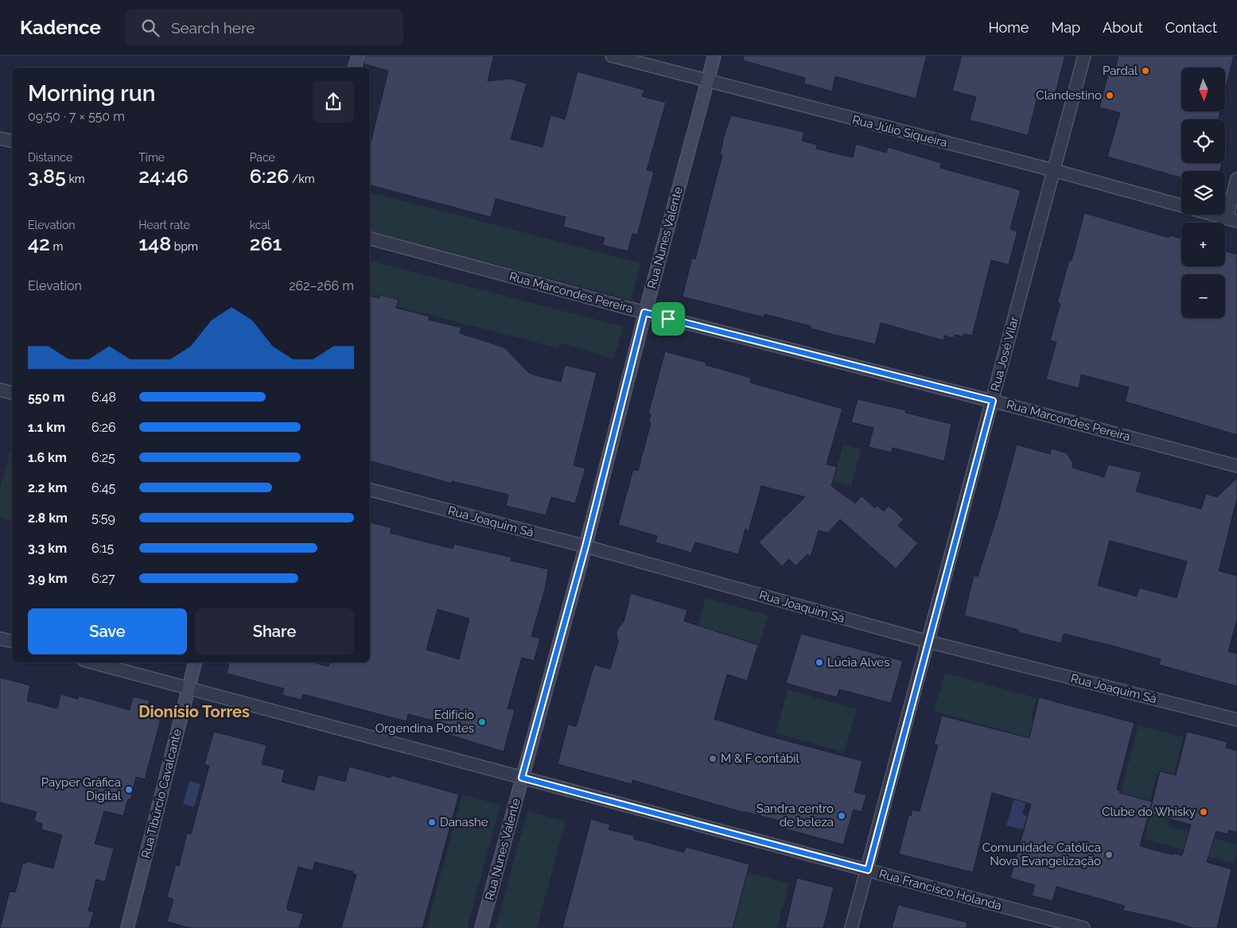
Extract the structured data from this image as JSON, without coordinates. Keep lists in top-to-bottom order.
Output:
{
  "streets": {
    "street": [
      "Rua Júlio Siqueira",
      "Rua Nunes Valente",
      "Rua Marcondes Pereira",
      "Rua José Vilar",
      "Rua Joaquim Sá",
      "Rua Tibúrcio Cavalcante",
      "Rua Francisco Holanda"
    ]
  },
  "crossings": [
    ["Rua Júlio Siqueira", "Rua Nunes Valente"],
    ["Rua Júlio Siqueira", "Rua José Vilar"],
    ["Rua Nunes Valente", "Rua Marcondes Pereira"],
    ["Rua Nunes Valente", "Rua Joaquim Sá"],
    ["Rua Nunes Valente", "Rua Francisco Holanda"],
    ["Rua Marcondes Pereira", "Rua José Vilar"],
    ["Rua José Vilar", "Rua Joaquim Sá"],
    ["Rua José Vilar", "Rua Francisco Holanda"],
    ["Rua Tibúrcio Cavalcante", "Rua Francisco Holanda"]
  ],
  "districts": ["Dionísio Torres"],
  "places": [
    "Pardal",
    "Clandestino",
    "Lúcia Alves",
    "Edifício Orgendina Pontes",
    "M & F contábil",
    "Payper Gráfica Digital",
    "Clube do Whisky",
    "Sandra centro de beleza",
    "Danashe",
    "Comunidade Católica Nova Evangelização"
  ],
  "north": "bottom",
  "page": {
    "header": "Kadence",
    "search": "Search here",
    "nav": [
      "Home",
      "Map",
      "About",
      "Contact"
    ],
    "map_buttons": ["+", "−"],
    "heading": ["Morning run", "09:50 · 7 × 550 m"],
    "stats": [
      ["Distance", "3.85 km"],
      ["Time", "24:46"],
      ["Pace", "6:26 /km"],
      ["Elevation", "42 m"],
      ["Heart rate", "148 bpm"],
      ["kcal", "261"]
    ],
    "chart": ["Elevation", "262–266 m"],
    "list": [
      {
        "name": "550 m",
        "note": "6:48"
      },
      {
        "name": "1.1 km",
        "note": "6:26"
      },
      {
        "name": "1.6 km",
        "note": "6:25"
      },
      {
        "name": "2.2 km",
        "note": "6:45"
      },
      {
        "name": "2.8 km",
        "note": "5:59"
      },
      {
        "name": "3.3 km",
        "note": "6:15"
      },
      {
        "name": "3.9 km",
        "note": "6:27"
      }
    ],
    "buttons": ["Save", "Share"]
  }
}
